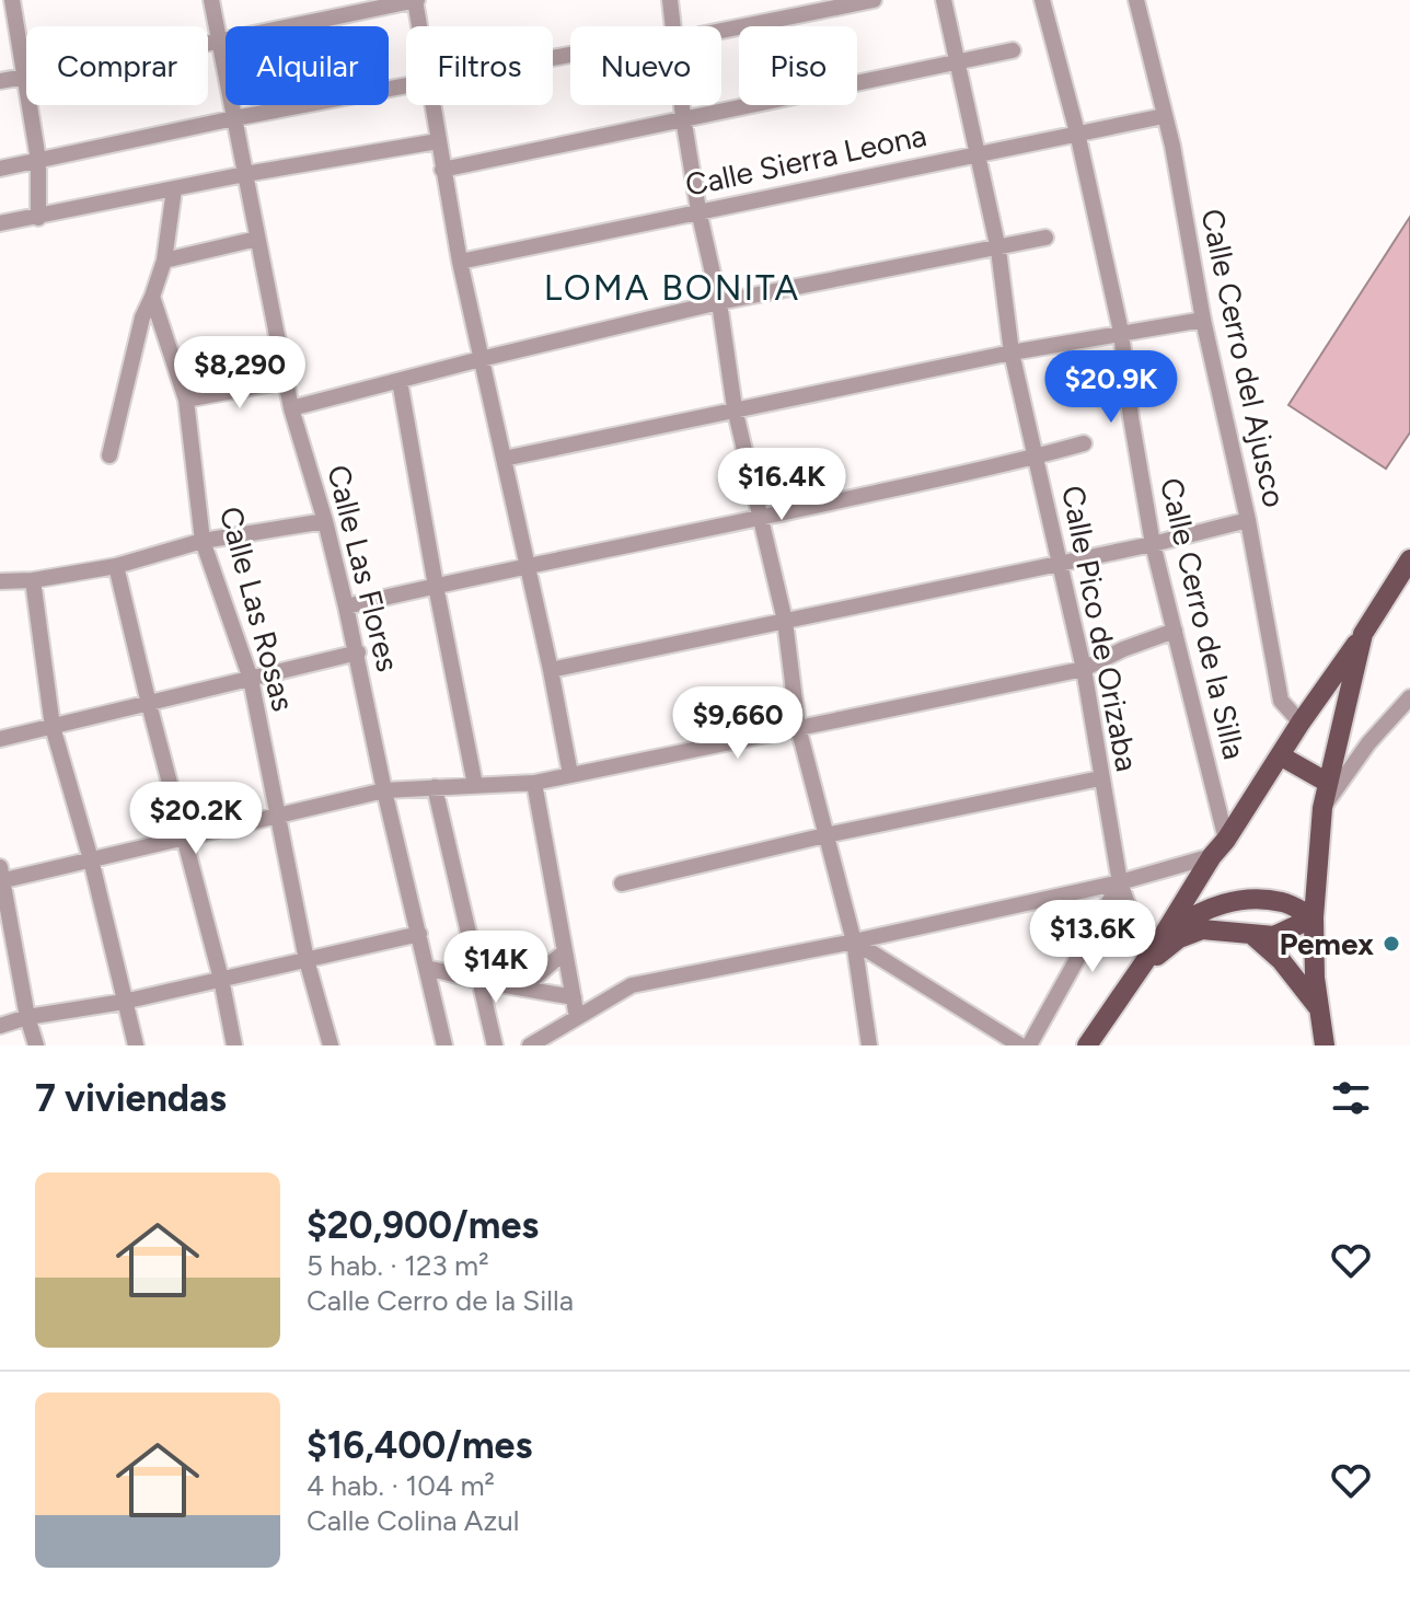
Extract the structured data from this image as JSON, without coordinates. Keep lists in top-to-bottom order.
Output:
{
  "streets": {
    "street": [
      "Calle Sierra Leona",
      "Calle Cerro del Ajusco",
      "Calle Las Flores",
      "Calle Las Rosas",
      "Calle Cerro de la Silla",
      "Calle Pico de Orizaba"
    ]
  },
  "crossings": [
    ["Calle Sierra Leona", "Calle Cerro del Ajusco"],
    ["Calle Sierra Leona", "Calle Cerro de la Silla"],
    ["Calle Sierra Leona", "Calle Pico de Orizaba"]
  ],
  "districts": ["LOMA BONITA"],
  "places": ["Pemex"],
  "page": {
    "chip": [
      "Comprar",
      "Alquilar",
      "Filtros",
      "Nuevo",
      "Piso"
    ],
    "price": [
      "$8,290",
      "$20.9K",
      "$16.4K",
      "$9,660",
      "$20.2K",
      "$13.6K",
      "$14K"
    ],
    "heading": "7 viviendas",
    "list": [
      {
        "name": "$20,900/mes",
        "note": "5 hab. · 123 m² · Calle Cerro de la Silla"
      },
      {
        "name": "$16,400/mes",
        "note": "4 hab. · 104 m² · Calle Colina Azul"
      }
    ]
  }
}
